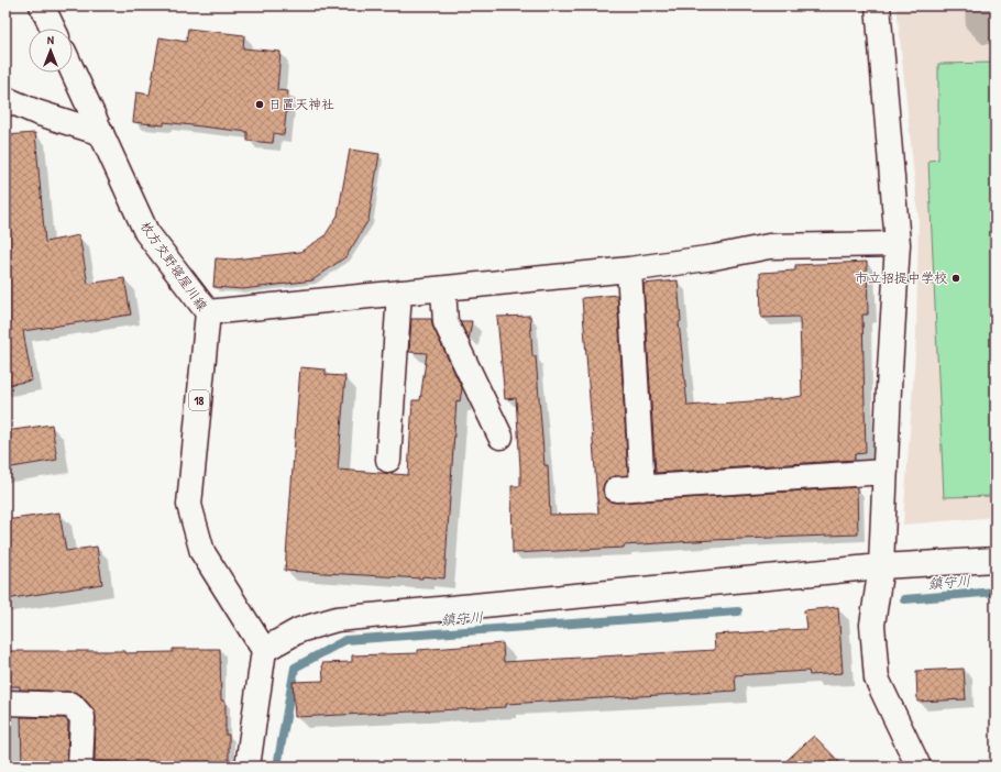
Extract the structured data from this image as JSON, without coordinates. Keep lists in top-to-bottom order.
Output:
{
  "streets": {
    "street": ["枚方交野寝屋川線", "18"]
  },
  "water": ["鎮守川"],
  "places": ["日置天神社", "市立招提中学校"],
  "north": "top"
}
